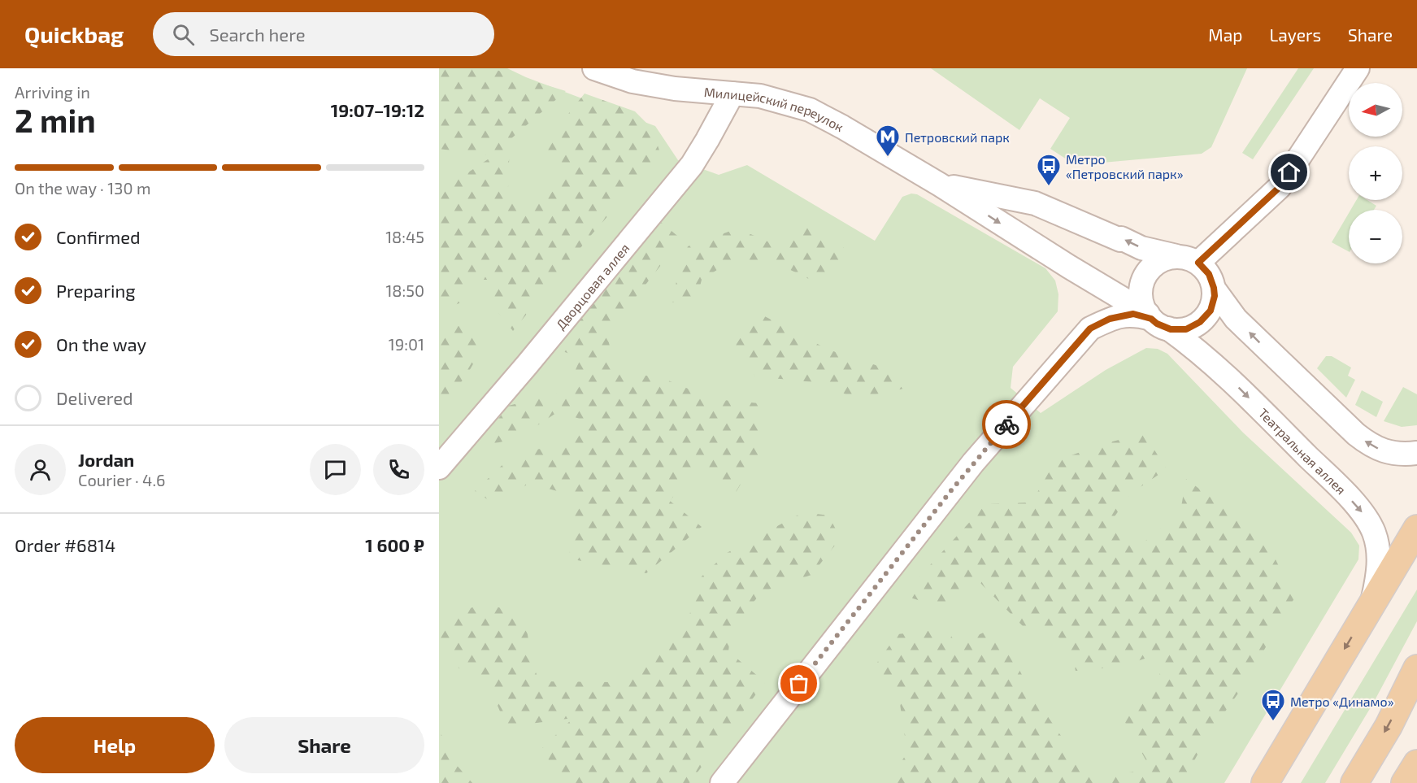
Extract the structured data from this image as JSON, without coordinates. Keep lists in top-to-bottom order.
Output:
{
  "streets": {
    "street": ["Милицейский переулок", "Дворцовая аллея", "Театральная аллея"]
  },
  "crossings": [
    ["Милицейский переулок", "Дворцовая аллея"],
    ["Милицейский переулок", "Театральная аллея"]
  ],
  "places": {
    "metro station": ["Петровский парк"],
    "bus stop": ["Метро «Петровский парк»", "Метро «Динамо»"]
  },
  "north": "left",
  "page": {
    "header": "Quickbag",
    "search": "Search here",
    "nav": ["Map", "Layers", "Share"],
    "heading": ["2 min", "Arriving in", "19:07–19:12"],
    "panel": [
      "Jordan",
      "Courier · 4.6",
      "Order #6814",
      "1 600 ₽"
    ],
    "map_buttons": ["+", "−"],
    "bar": "On the way · 130 m",
    "list": [
      ["Confirmed", "18:45"],
      ["Preparing", "18:50"],
      ["On the way", "19:01"],
      "Delivered"
    ],
    "buttons": ["Help", "Share"]
  }
}
